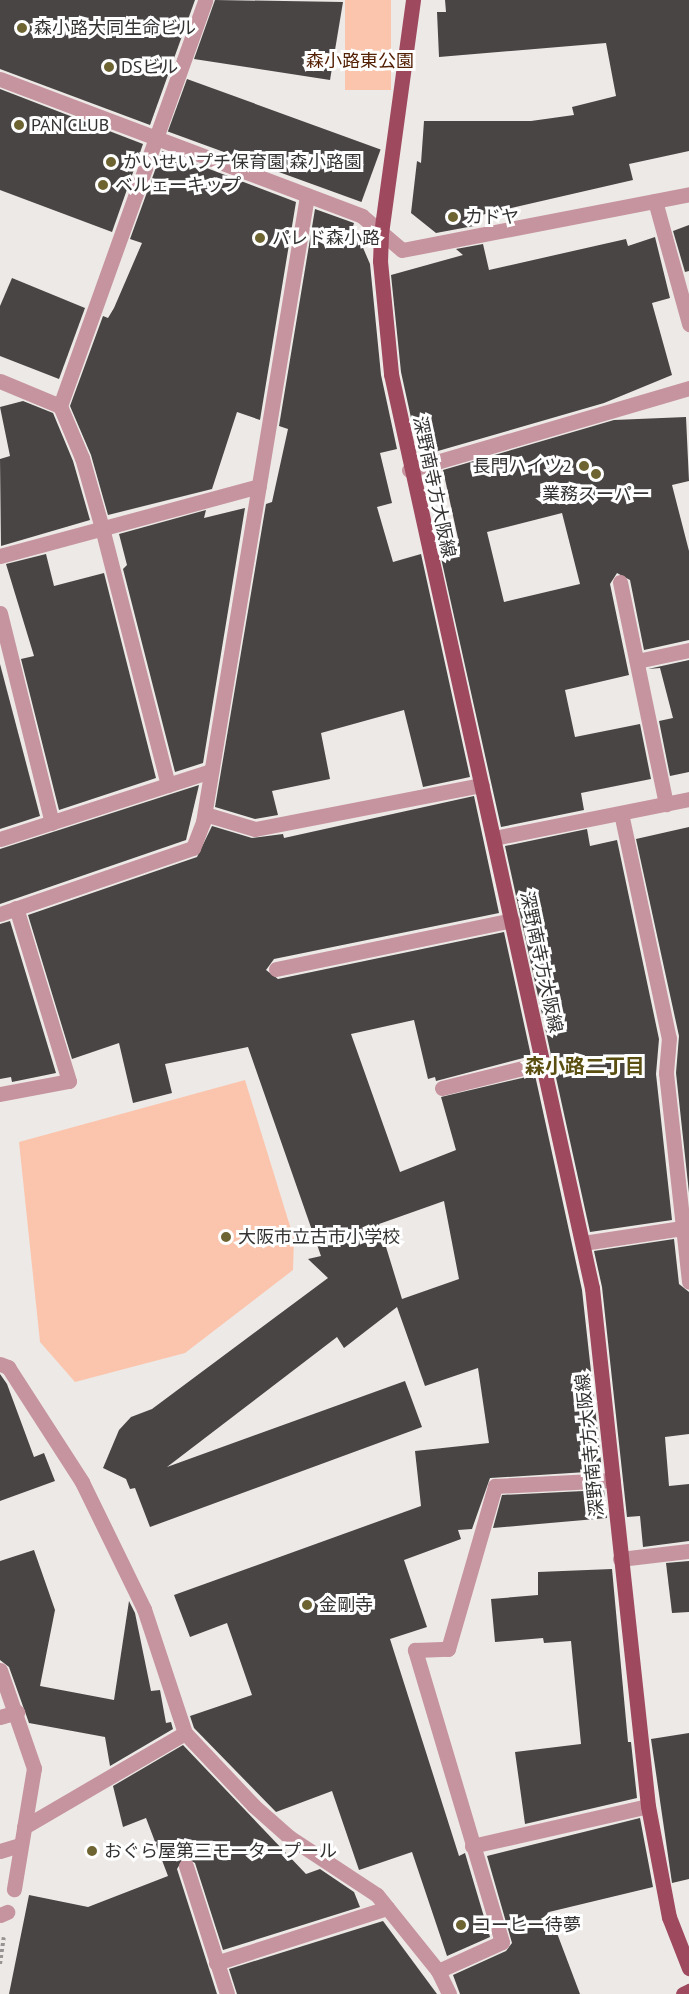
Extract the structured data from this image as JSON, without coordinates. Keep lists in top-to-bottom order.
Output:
{
  "streets": {
    "main road": ["深野南寺方大阪線"]
  },
  "districts": ["森小路二丁目"],
  "parks": ["森小路東公園"],
  "places": [
    "森小路大同生命ビル",
    "DSビル",
    "PAN CLUB",
    "かいせいプチ保育園 森小路園",
    "ベルェーキップ",
    "カドヤ",
    "パレド森小路",
    "長門ハイツ2",
    "業務スーパー",
    "大阪市立古市小学校",
    "金剛寺",
    "おぐら屋第三モータープール",
    "コーヒー待夢"
  ]
}
